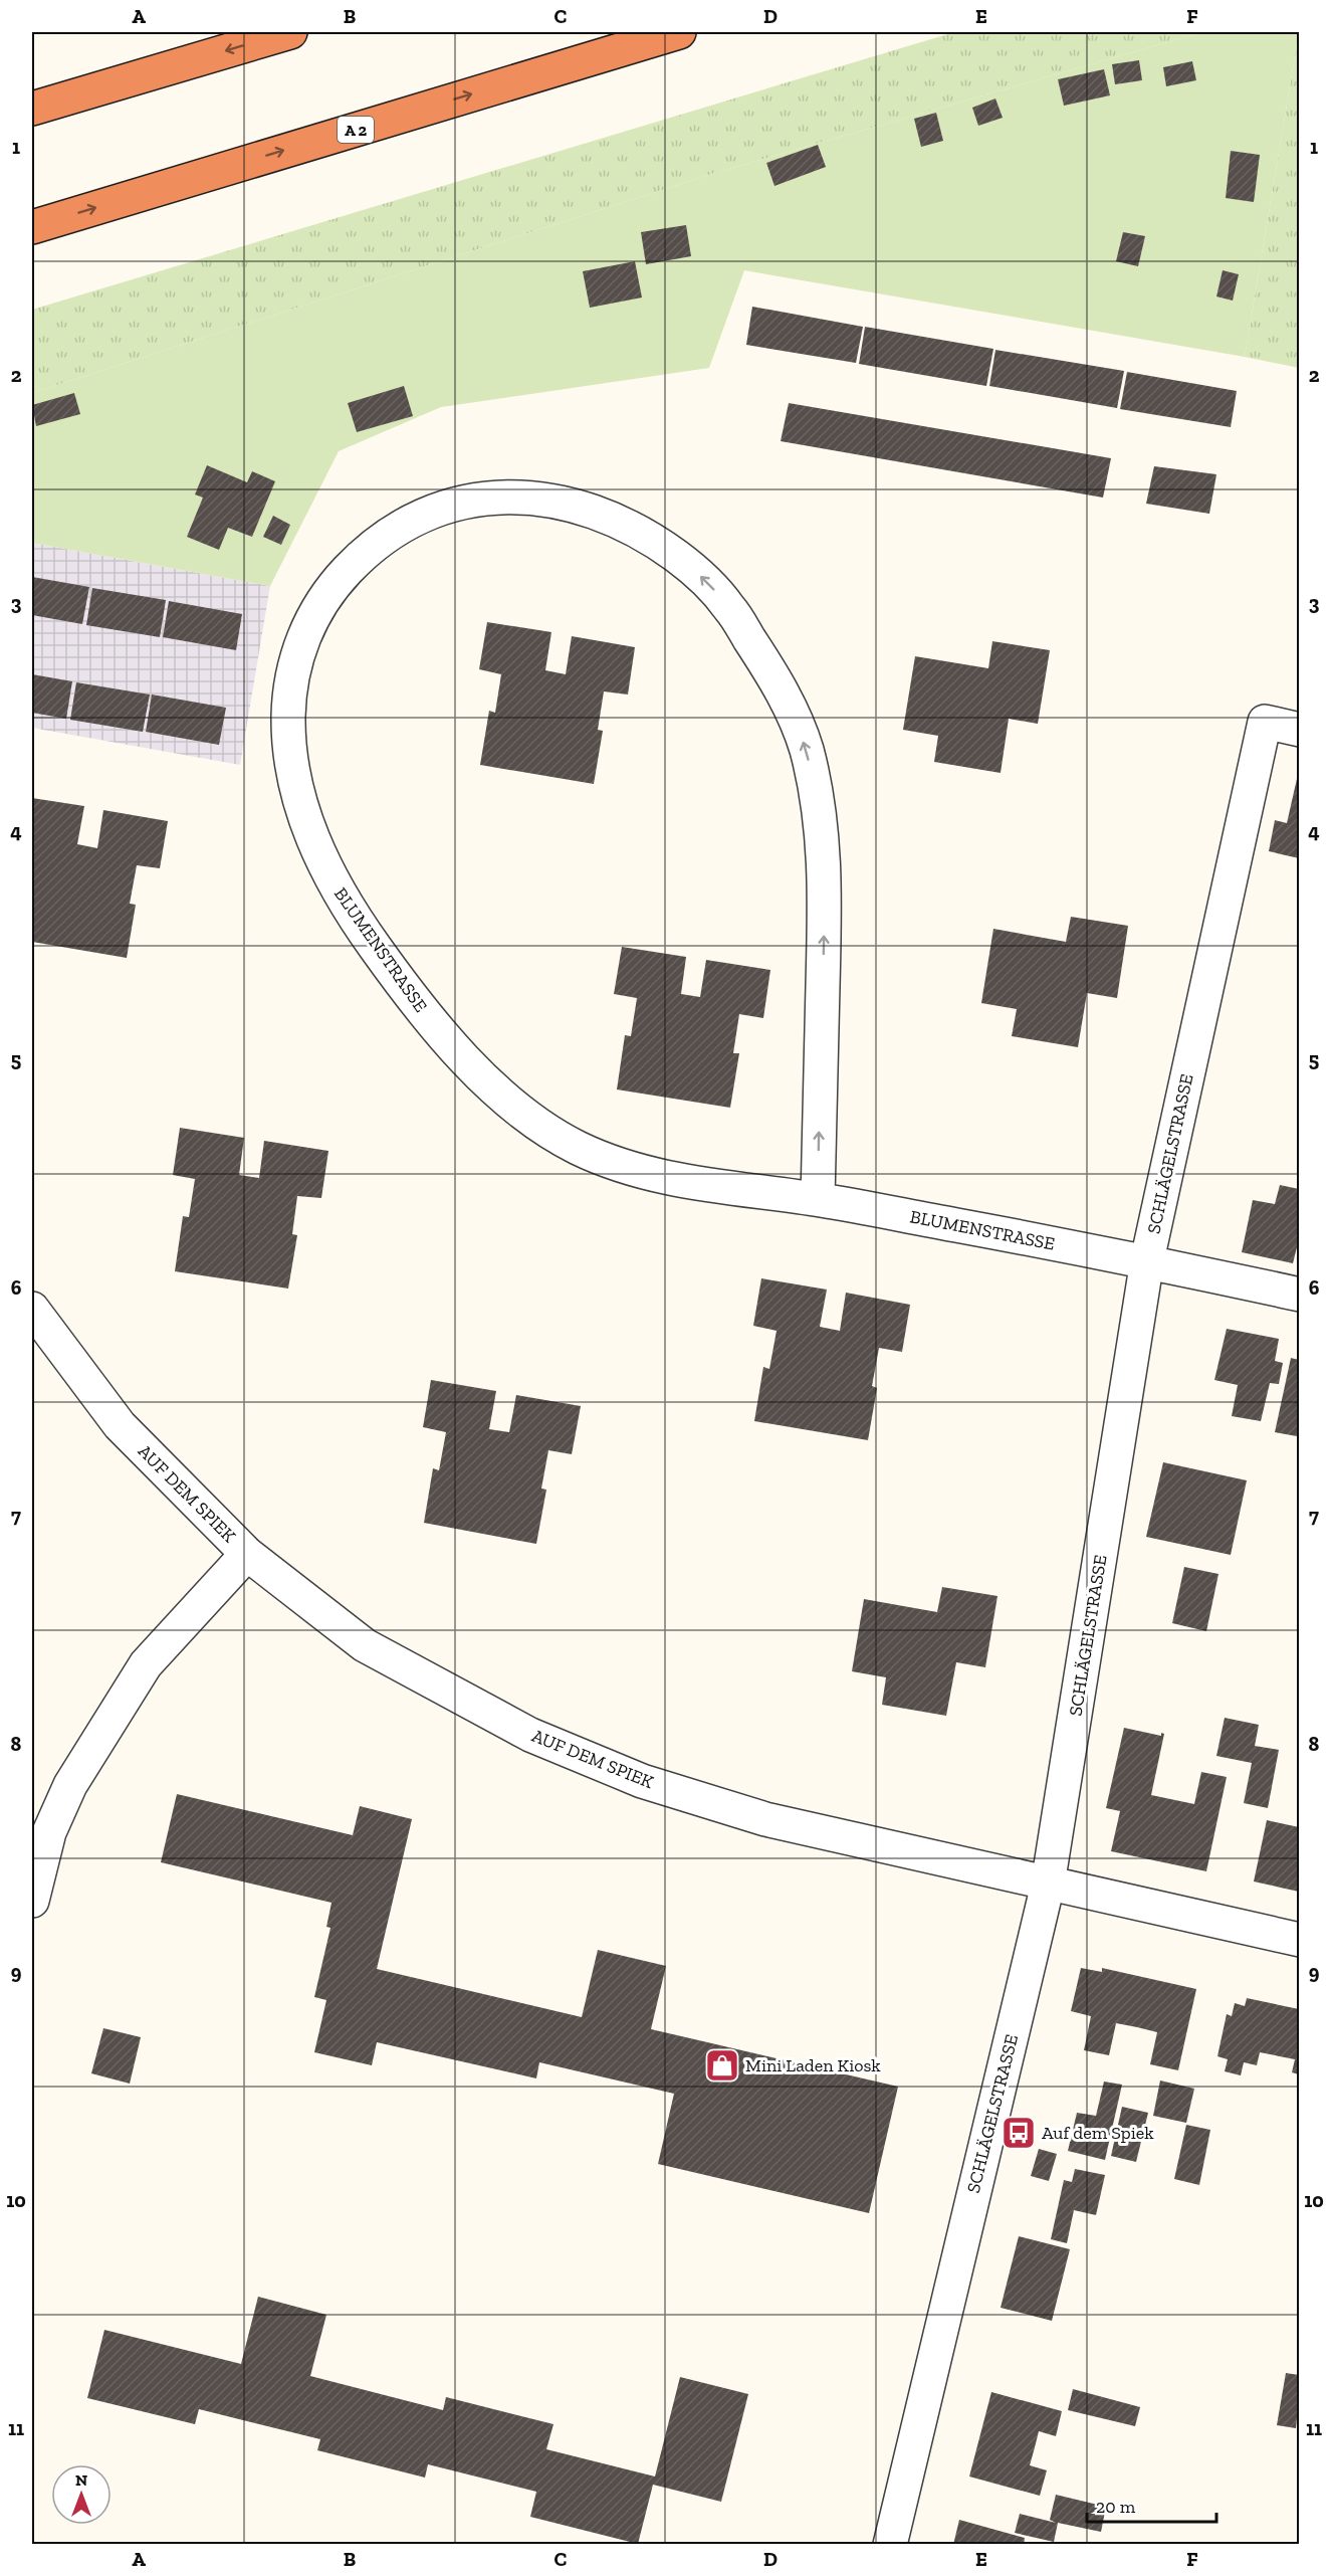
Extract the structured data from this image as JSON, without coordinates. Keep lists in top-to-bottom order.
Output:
{
  "streets": {
    "highway": ["A 2"],
    "street": ["BLUMENSTRASSE", "SCHLÄGELSTRASSE", "AUF DEM SPIEK"]
  },
  "crossings": [
    ["BLUMENSTRASSE", "SCHLÄGELSTRASSE"],
    ["SCHLÄGELSTRASSE", "AUF DEM SPIEK"]
  ],
  "places": {
    "shop": ["Mini Laden Kiosk"],
    "bus stop": ["Auf dem Spiek"]
  },
  "scale_bar": "20 m",
  "north": "top",
  "grid": {
    "columns": [
      "A",
      "B",
      "C",
      "D",
      "E",
      "F"
    ],
    "rows": [
      "1",
      "2",
      "3",
      "4",
      "5",
      "6",
      "7",
      "8",
      "9",
      "10",
      "11"
    ]
  }
}
